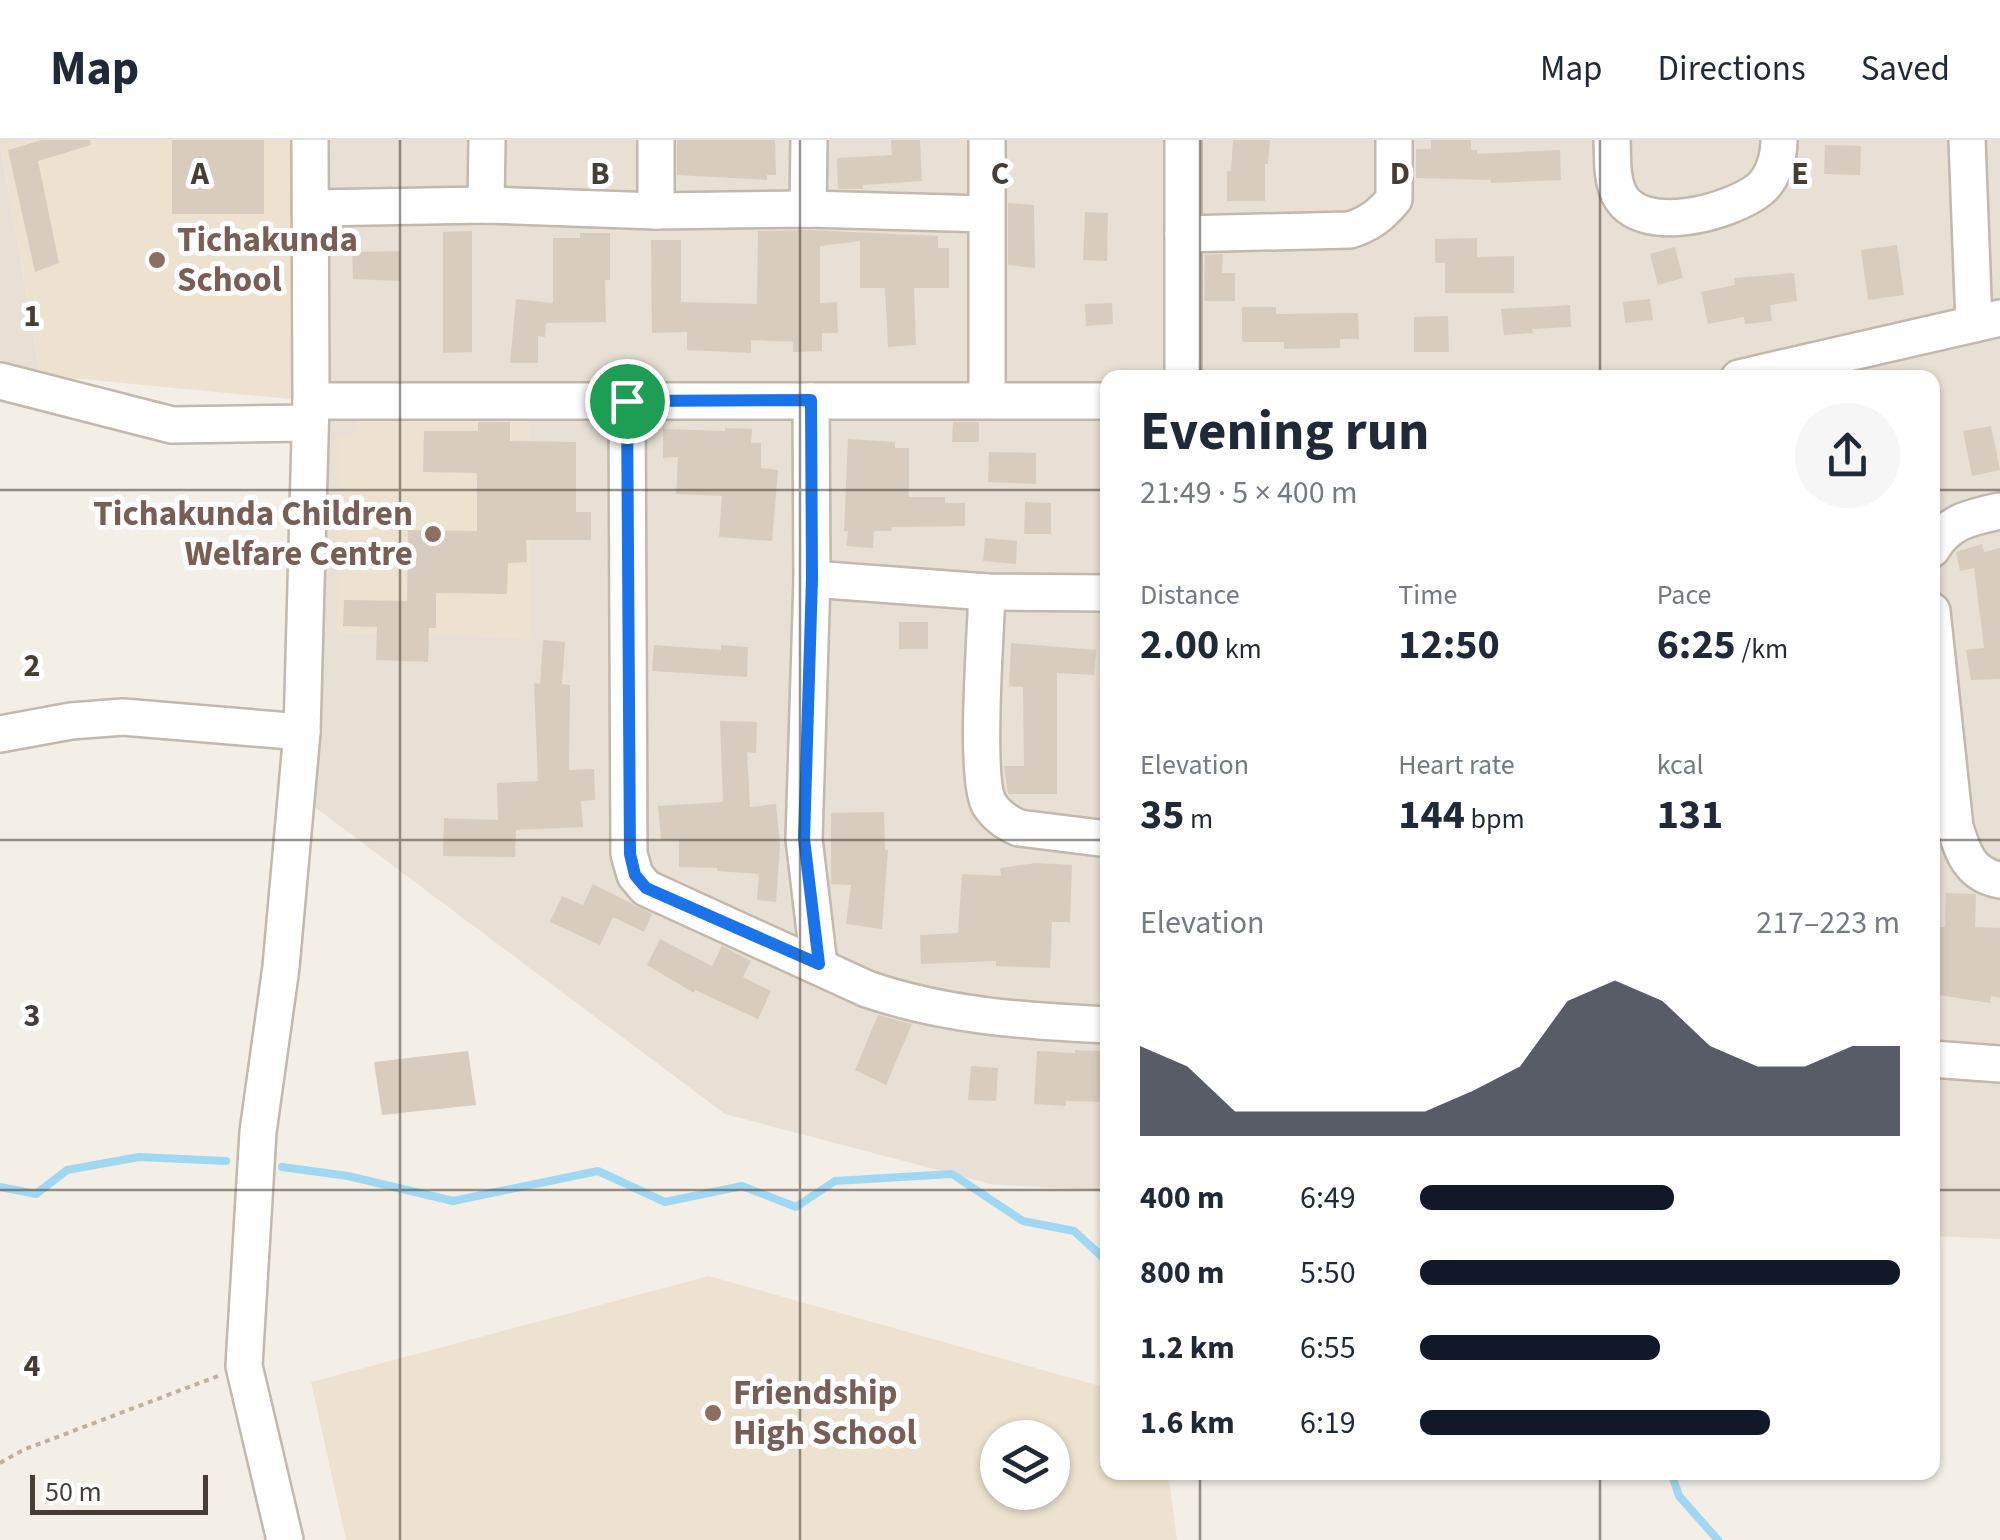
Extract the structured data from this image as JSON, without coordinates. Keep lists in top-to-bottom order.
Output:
{
  "places": ["Tichakunda School", "Tichakunda Children Welfare Centre", "Friendship High School"],
  "scale_bar": "50 m",
  "page": {
    "header": "Map",
    "nav": ["Map", "Directions", "Saved"],
    "heading": ["Evening run", "21:49 · 5 × 400 m"],
    "stats": [
      ["Distance", "2.00 km"],
      ["Time", "12:50"],
      ["Pace", "6:25 /km"],
      ["Elevation", "35 m"],
      ["Heart rate", "144 bpm"],
      ["kcal", "131"]
    ],
    "chart": ["Elevation", "217–223 m"],
    "list": [
      {
        "name": "400 m",
        "note": "6:49"
      },
      {
        "name": "800 m",
        "note": "5:50"
      },
      {
        "name": "1.2 km",
        "note": "6:55"
      },
      {
        "name": "1.6 km",
        "note": "6:19"
      }
    ],
    "scale": "50 m"
  },
  "grid": {
    "columns": [
      "A",
      "B",
      "C",
      "D",
      "E"
    ],
    "rows": [
      "1",
      "2",
      "3",
      "4"
    ]
  }
}
